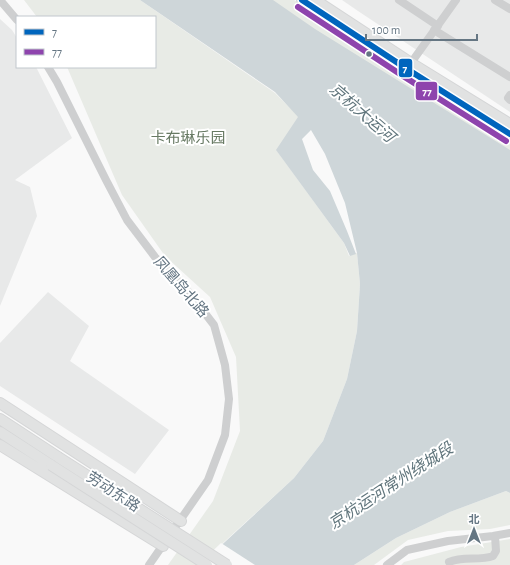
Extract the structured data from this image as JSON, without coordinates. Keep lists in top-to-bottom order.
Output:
{
  "streets": {
    "main road": ["劳动东路"],
    "street": ["凤凰岛北路"]
  },
  "water": ["京杭大运河", "京杭运河常州绕城段"],
  "parks": ["卡布琳乐园"],
  "lines": ["transit line 7", "transit line 77"],
  "legend": ["7", "77"],
  "scale_bar": "100 m",
  "north": "top"
}
